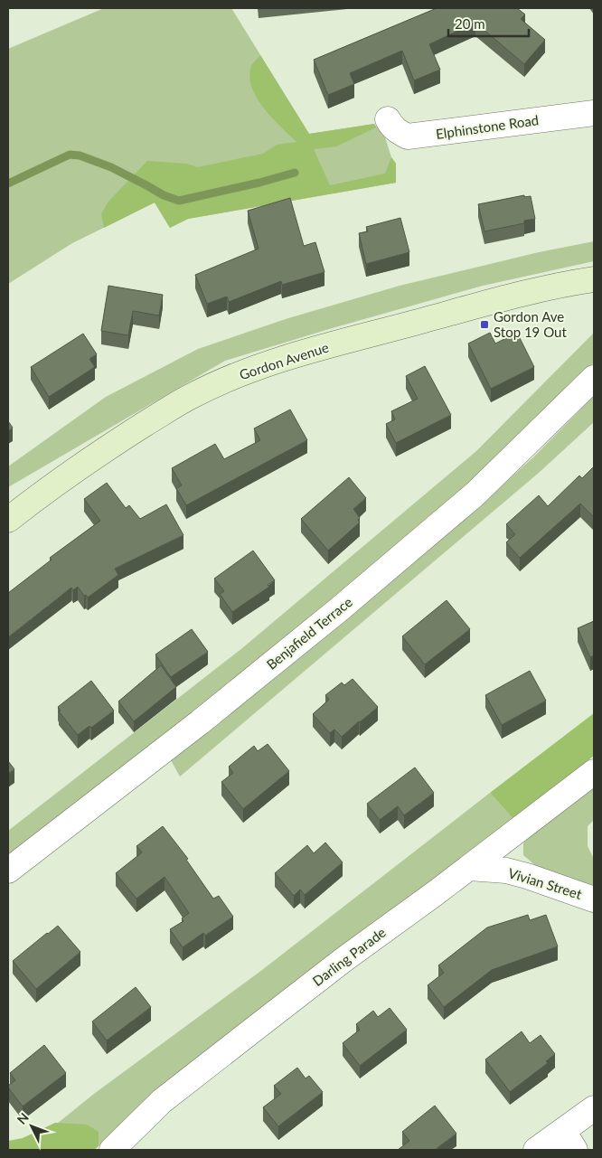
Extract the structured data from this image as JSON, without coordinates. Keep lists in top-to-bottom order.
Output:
{
  "streets": {
    "street": [
      "Elphinstone Road",
      "Gordon Avenue",
      "Benjafield Terrace",
      "Vivian Street",
      "Darling Parade"
    ]
  },
  "crossings": [
    ["Vivian Street", "Darling Parade"]
  ],
  "places": {
    "transit": ["Gordon Ave Stop 19 Out"]
  },
  "scale_bar": "20 m",
  "north": "top left"
}
